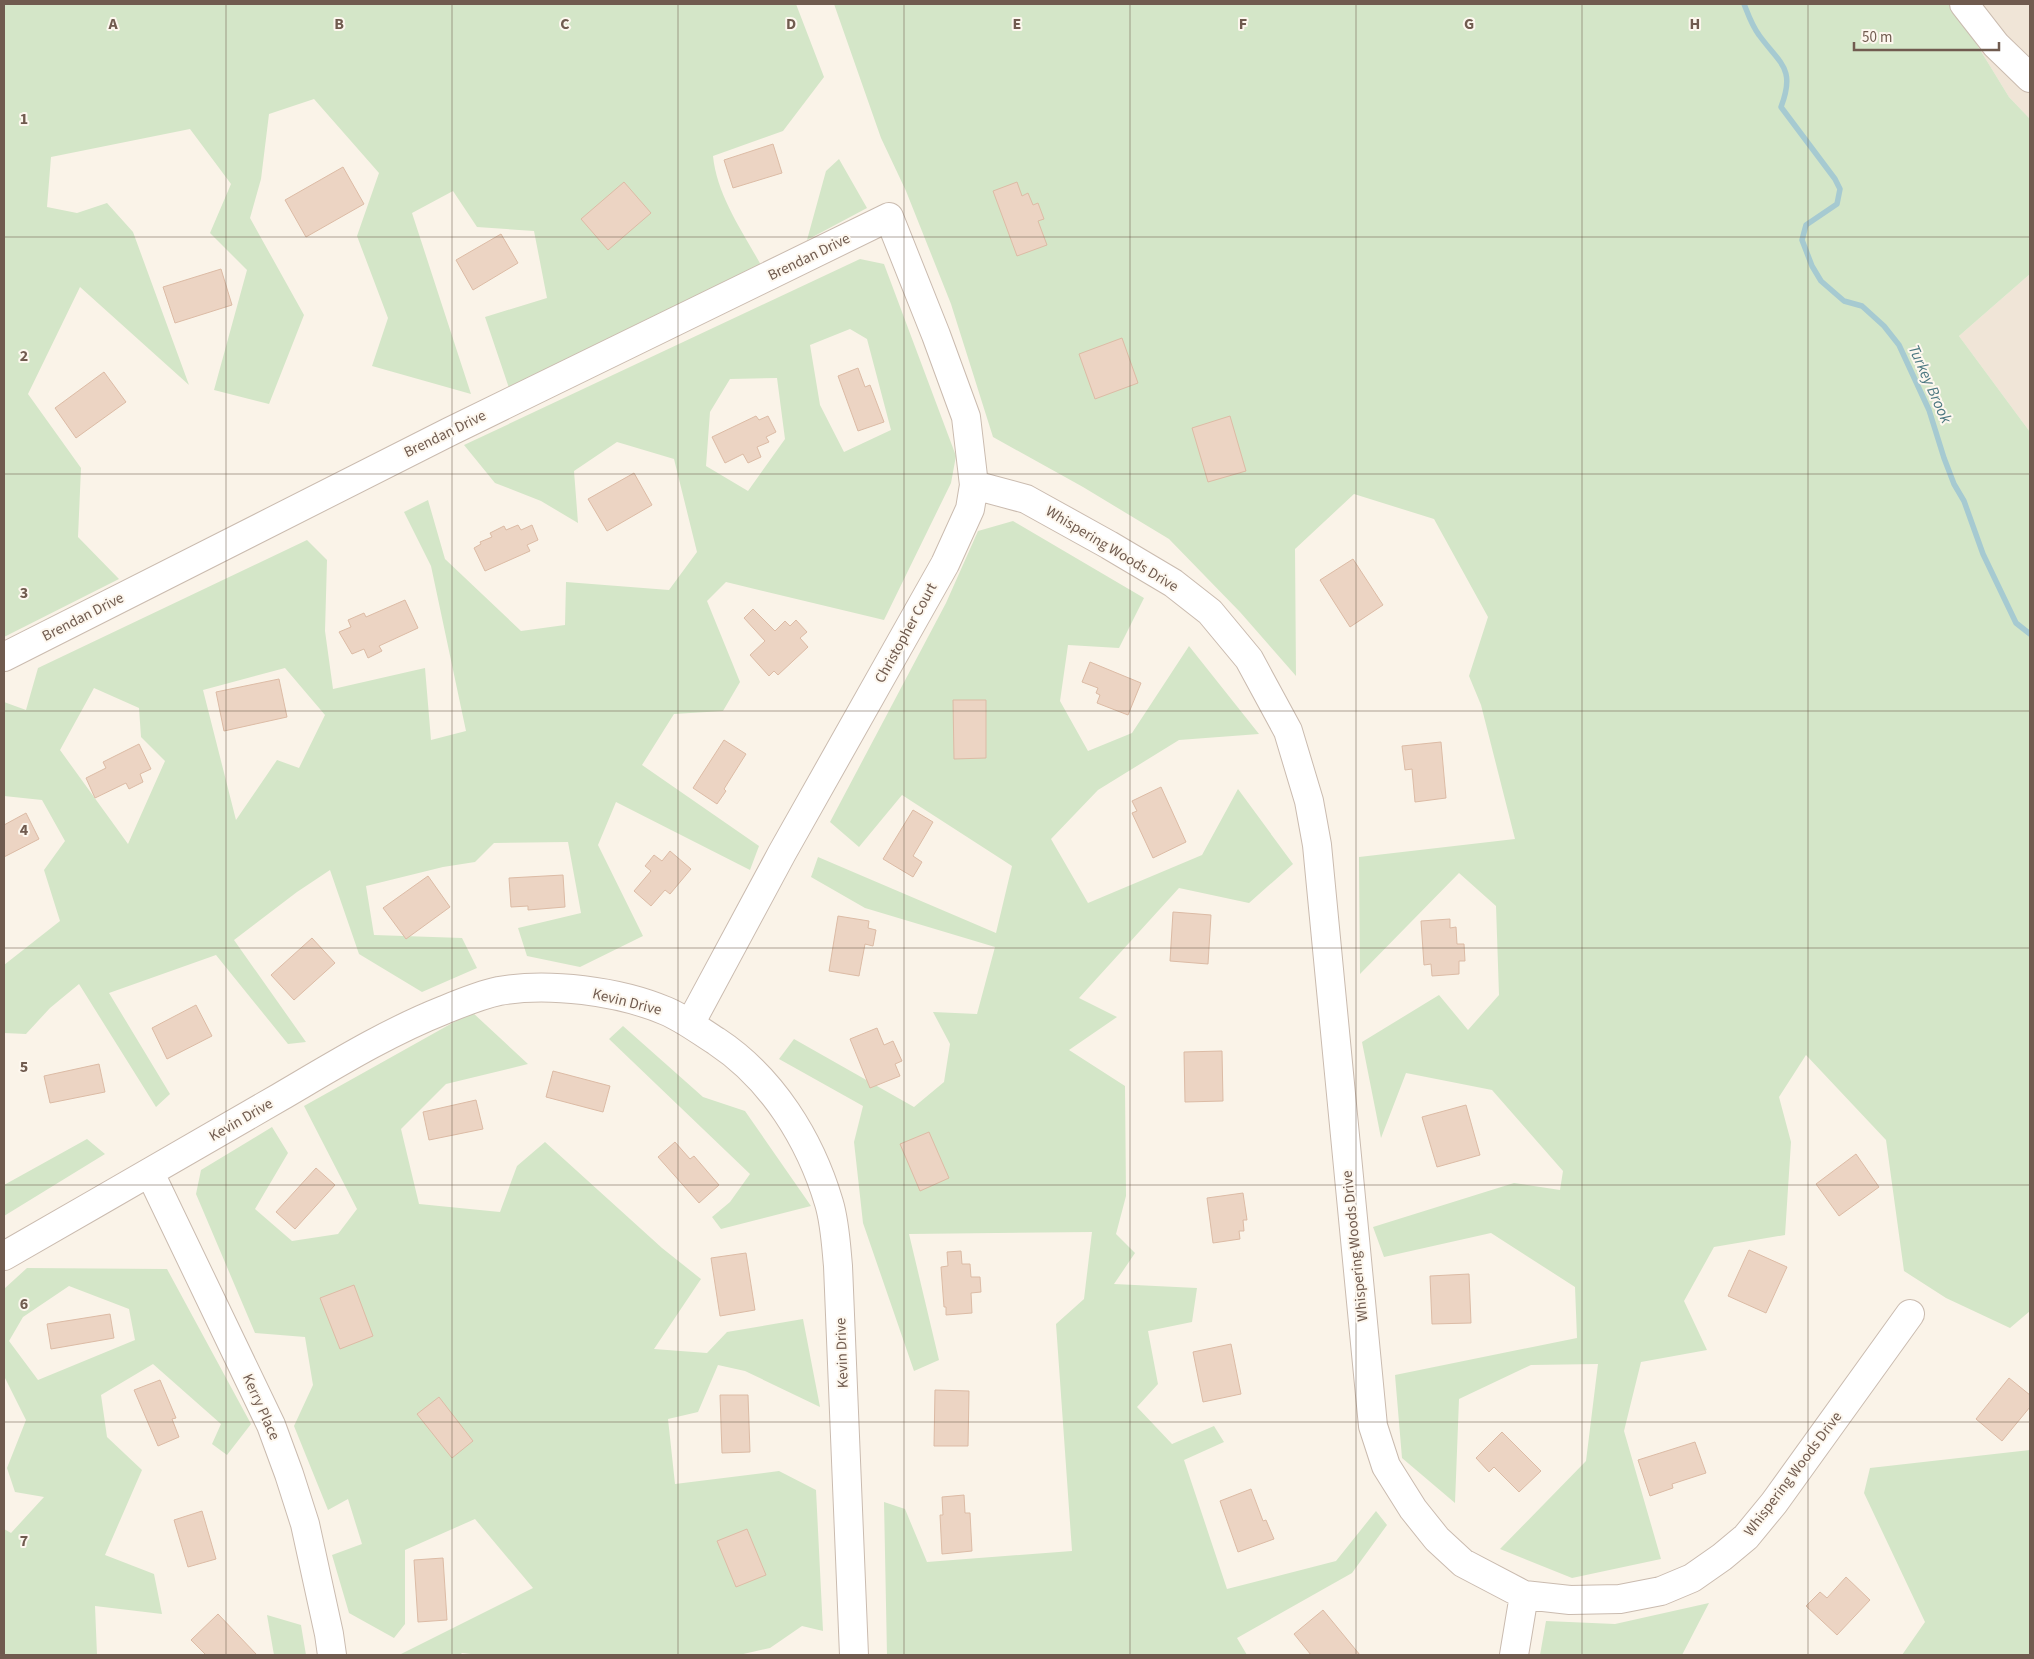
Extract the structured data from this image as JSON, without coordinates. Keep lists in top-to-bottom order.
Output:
{
  "streets": {
    "street": [
      "Brendan Drive",
      "Whispering Woods Drive",
      "Christopher Court",
      "Kevin Drive",
      "Kerry Place"
    ]
  },
  "crossings": [
    ["Brendan Drive", "Christopher Court"],
    ["Whispering Woods Drive", "Christopher Court"],
    ["Christopher Court", "Kevin Drive"],
    ["Kevin Drive", "Kerry Place"]
  ],
  "water": ["Turkey Brook"],
  "scale_bar": "50 m",
  "grid": {
    "columns": [
      "A",
      "B",
      "C",
      "D",
      "E",
      "F",
      "G",
      "H"
    ],
    "rows": [
      "1",
      "2",
      "3",
      "4",
      "5",
      "6",
      "7"
    ]
  }
}
